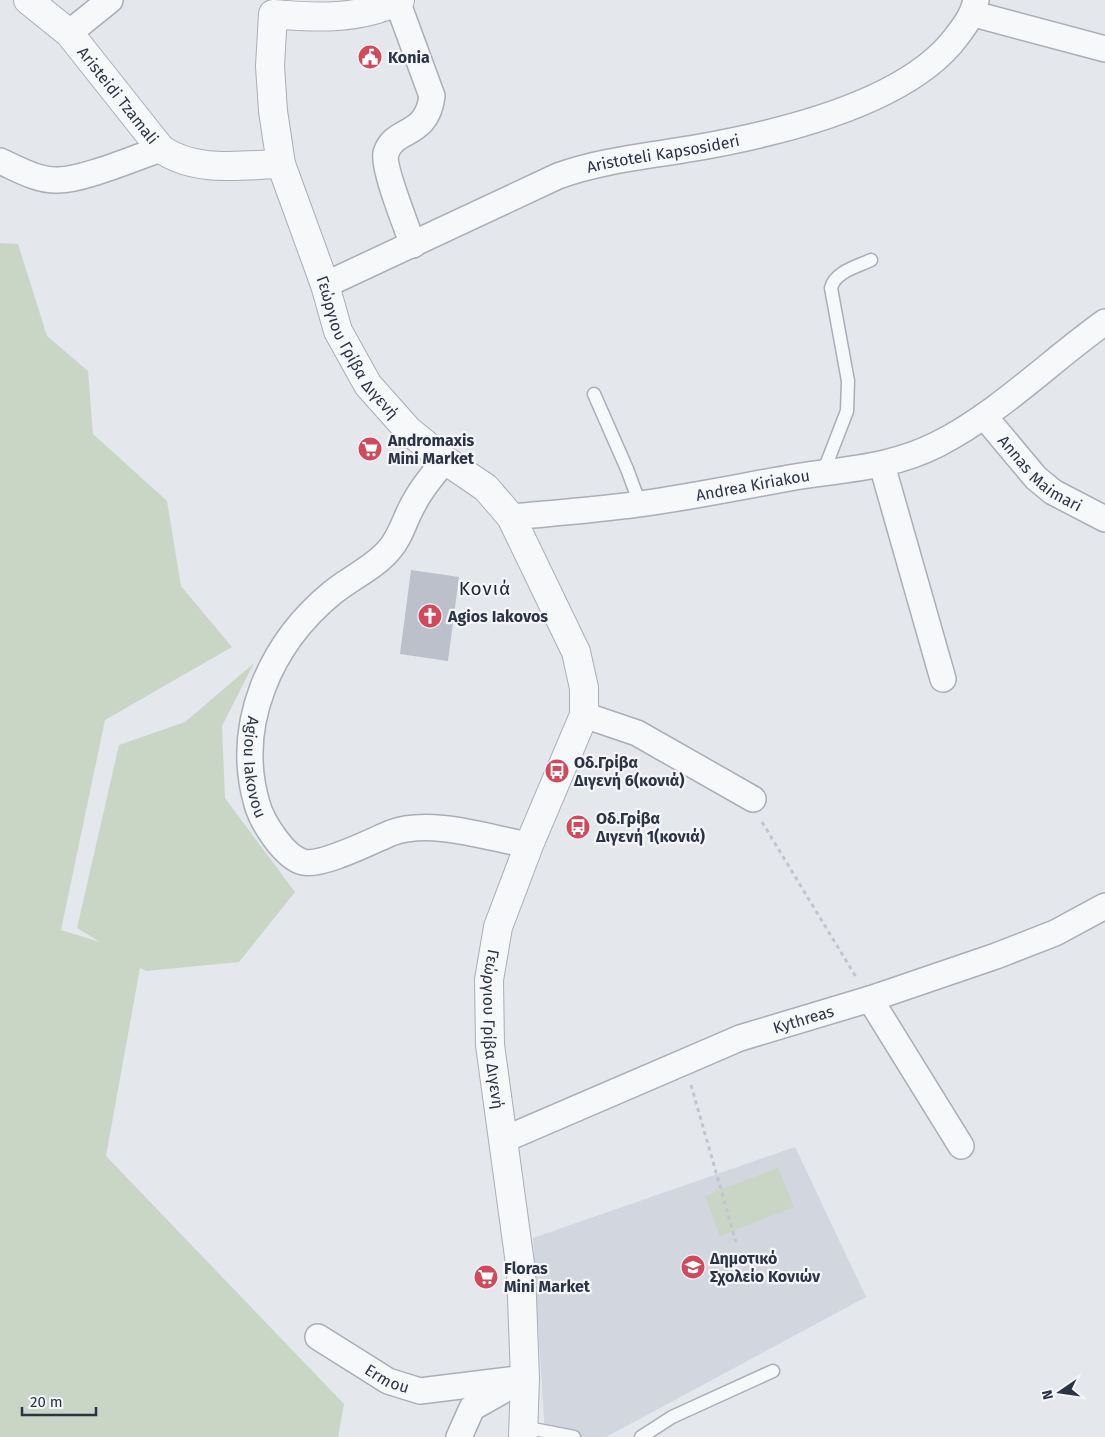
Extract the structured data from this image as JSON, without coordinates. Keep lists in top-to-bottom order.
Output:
{
  "streets": {
    "street": [
      "Aristeidi Tzamali",
      "Aristoteli Kapsosideri",
      "Γεώργιου Γρίβα Διγενή",
      "Annas Maimari",
      "Andrea Kiriakou",
      "Agiou Iakovou",
      "Kythreas",
      "Ermou"
    ]
  },
  "crossings": [
    ["Aristeidi Tzamali", "Γεώργιου Γρίβα Διγενή"],
    ["Aristoteli Kapsosideri", "Γεώργιου Γρίβα Διγενή"],
    ["Γεώργιου Γρίβα Διγενή", "Andrea Kiriakou"],
    ["Γεώργιου Γρίβα Διγενή", "Agiou Iakovou"],
    ["Γεώργιου Γρίβα Διγενή", "Kythreas"],
    ["Γεώργιου Γρίβα Διγενή", "Ermou"],
    ["Annas Maimari", "Andrea Kiriakou"]
  ],
  "districts": ["Κονιά"],
  "places": {
    "public building": ["Konia"],
    "supermarket": ["Andromaxis Mini Market", "Floras Mini Market"],
    "church": ["Agios Iakovos"],
    "bus stop": ["Οδ.Γρίβα Διγενή 6(κονιά)", "Οδ.Γρίβα Διγενή 1(κονιά)"],
    "school or university": ["Δημοτικό Σχολείο Κονιών"]
  },
  "scale_bar": "20 m",
  "north": "left"
}
